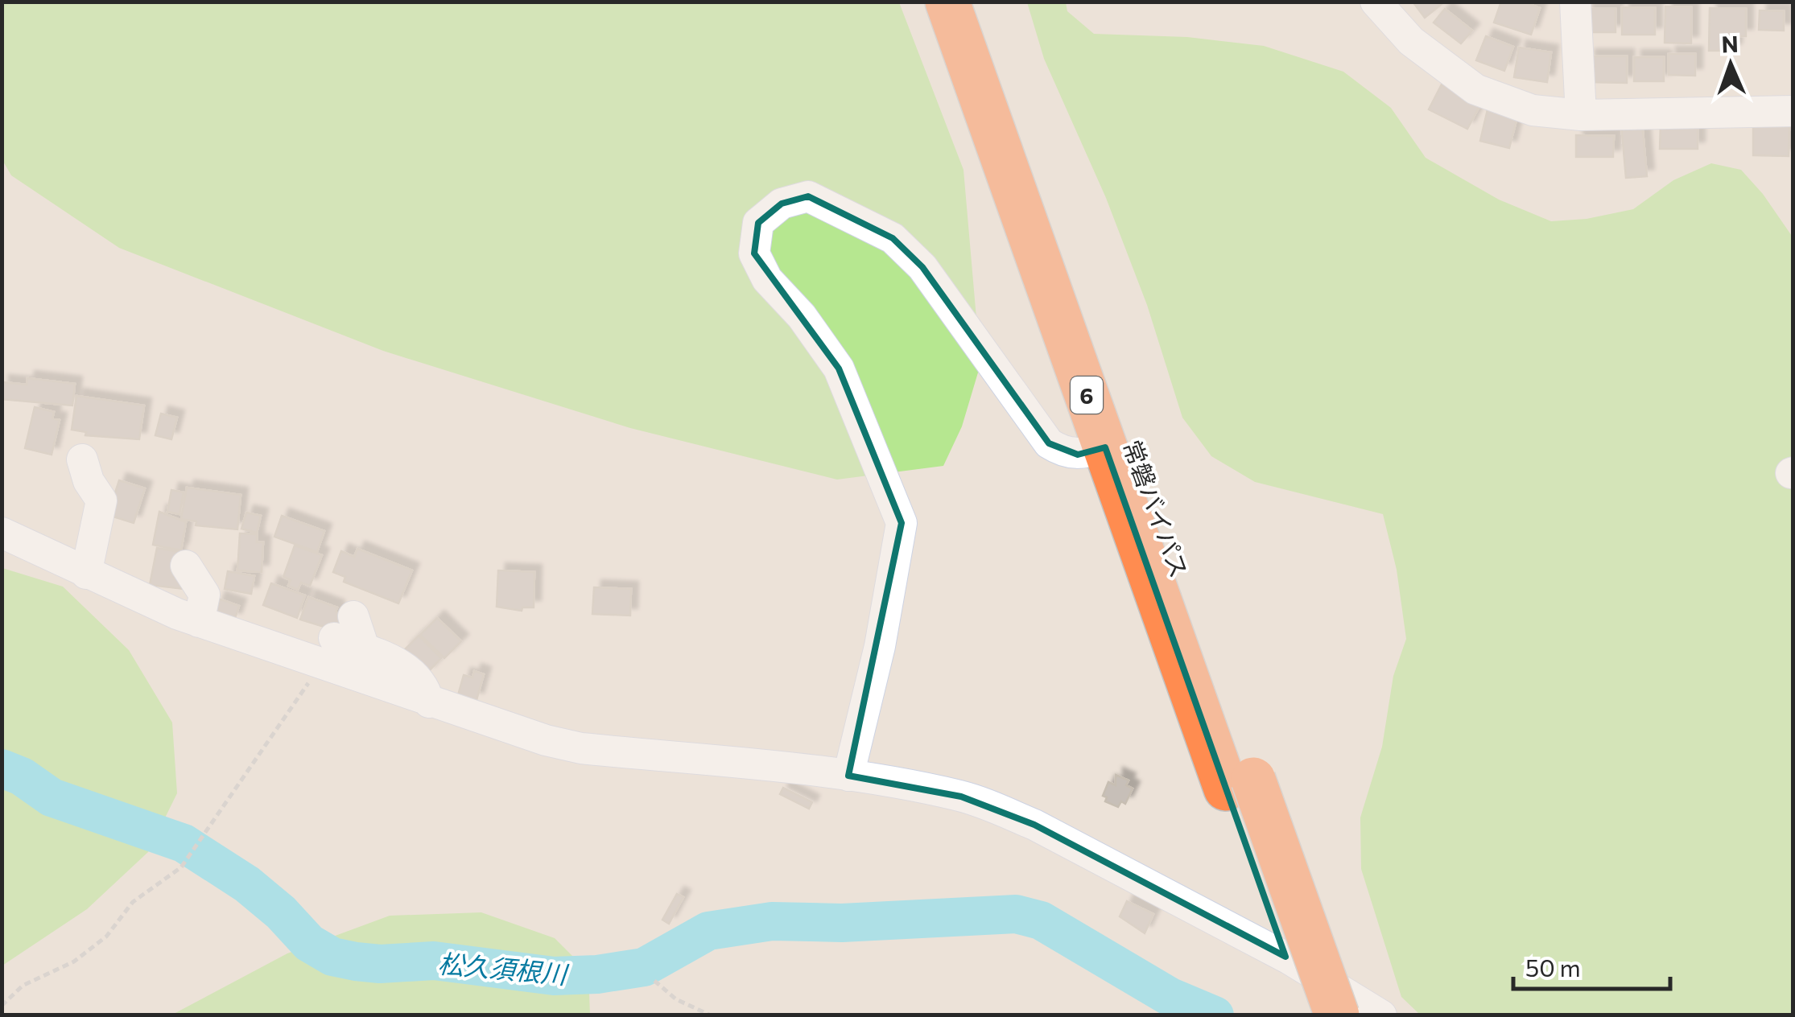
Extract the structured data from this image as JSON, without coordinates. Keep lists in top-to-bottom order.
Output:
{
  "streets": {
    "highway": ["6", "常磐バイパス"]
  },
  "water": ["松久須根川"],
  "scale_bar": "50 m",
  "north": "top"
}
